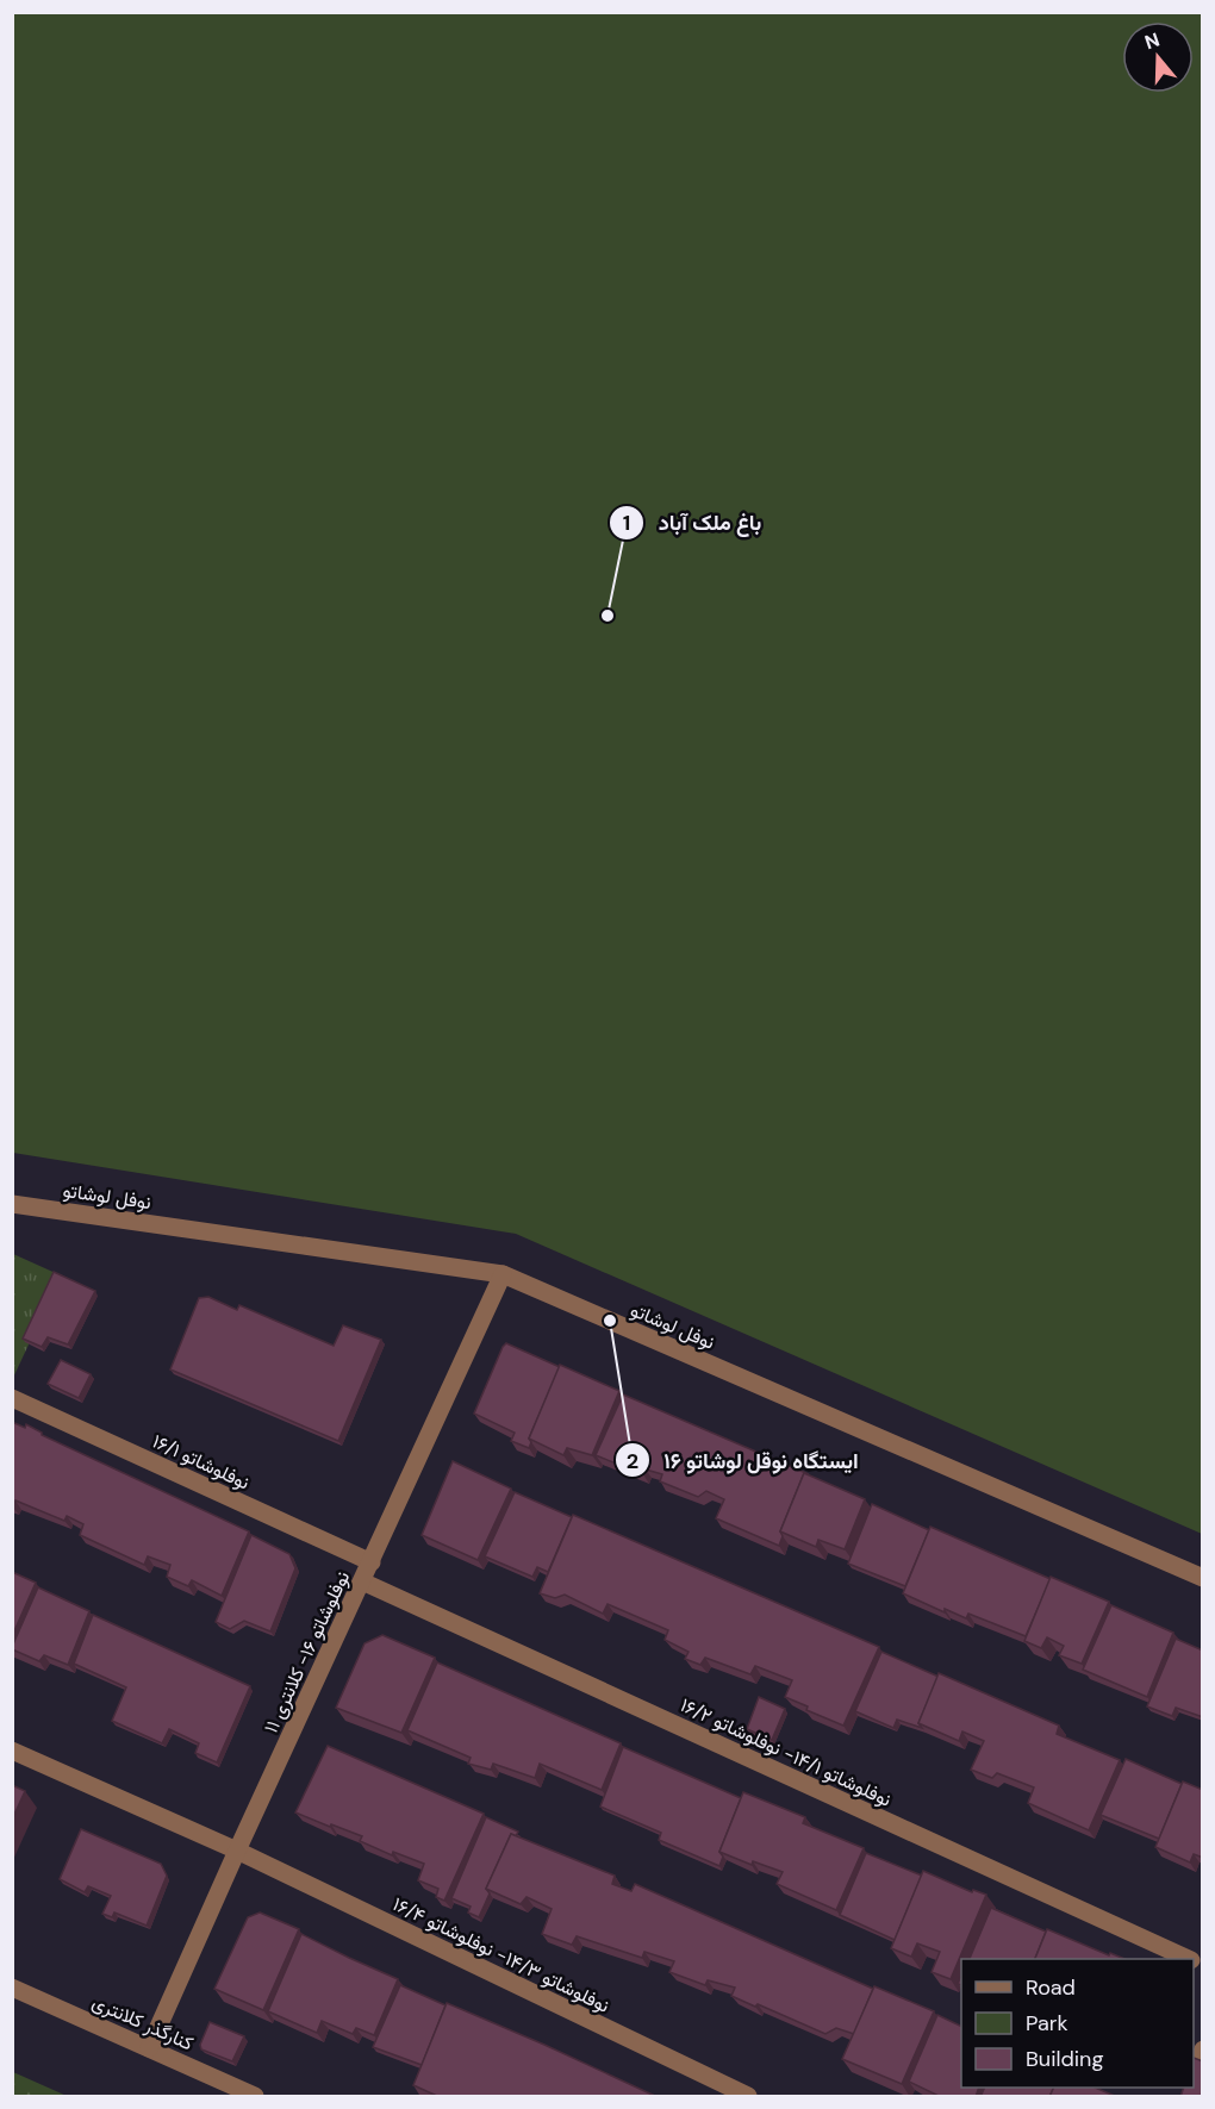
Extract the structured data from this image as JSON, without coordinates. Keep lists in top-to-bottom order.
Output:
{
  "streets": {
    "street": [
      "نوفل لوشاتو",
      "نوفلوشاتو ۱۶/۱",
      "نوفلوشاتو ۱۶- کلانتری ۱۱",
      "نوفلوشاتو ۱۴/۱- نوفلوشاتو ۱۶/۲",
      "نوفلوشاتو ۱۴/۳- نوفلوشاتو ۱۶/۴",
      "کنارگذر کلانتری"
    ]
  },
  "crossings": [
    ["نوفل لوشاتو", "نوفلوشاتو ۱۶- کلانتری ۱۱"],
    ["نوفلوشاتو ۱۶/۱", "نوفلوشاتو ۱۶- کلانتری ۱۱"],
    ["نوفلوشاتو ۱۶- کلانتری ۱۱", "نوفلوشاتو ۱۴/۱- نوفلوشاتو ۱۶/۲"],
    ["نوفلوشاتو ۱۶- کلانتری ۱۱", "نوفلوشاتو ۱۴/۳- نوفلوشاتو ۱۶/۴"],
    ["نوفلوشاتو ۱۶- کلانتری ۱۱", "کنارگذر کلانتری"]
  ],
  "places": ["باغ ملک آباد", "ایستگاه نوقل لوشاتو ۱۶"],
  "legend": ["Road", "Park", "Building"],
  "north": "top"
}
